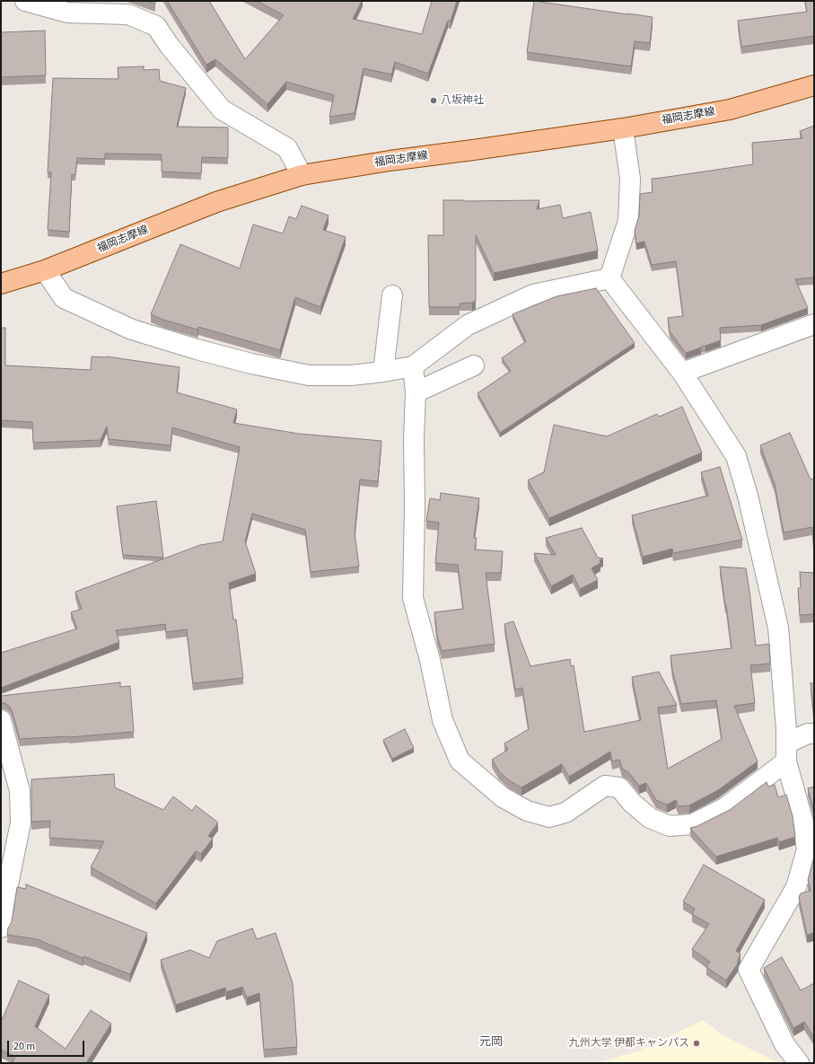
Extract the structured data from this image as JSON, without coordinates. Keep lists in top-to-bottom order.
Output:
{
  "streets": {
    "main road": ["福岡志摩線"]
  },
  "districts": ["元岡"],
  "places": ["八坂神社", "九州大学 伊都キャンパス"],
  "scale_bar": "20 m"
}
